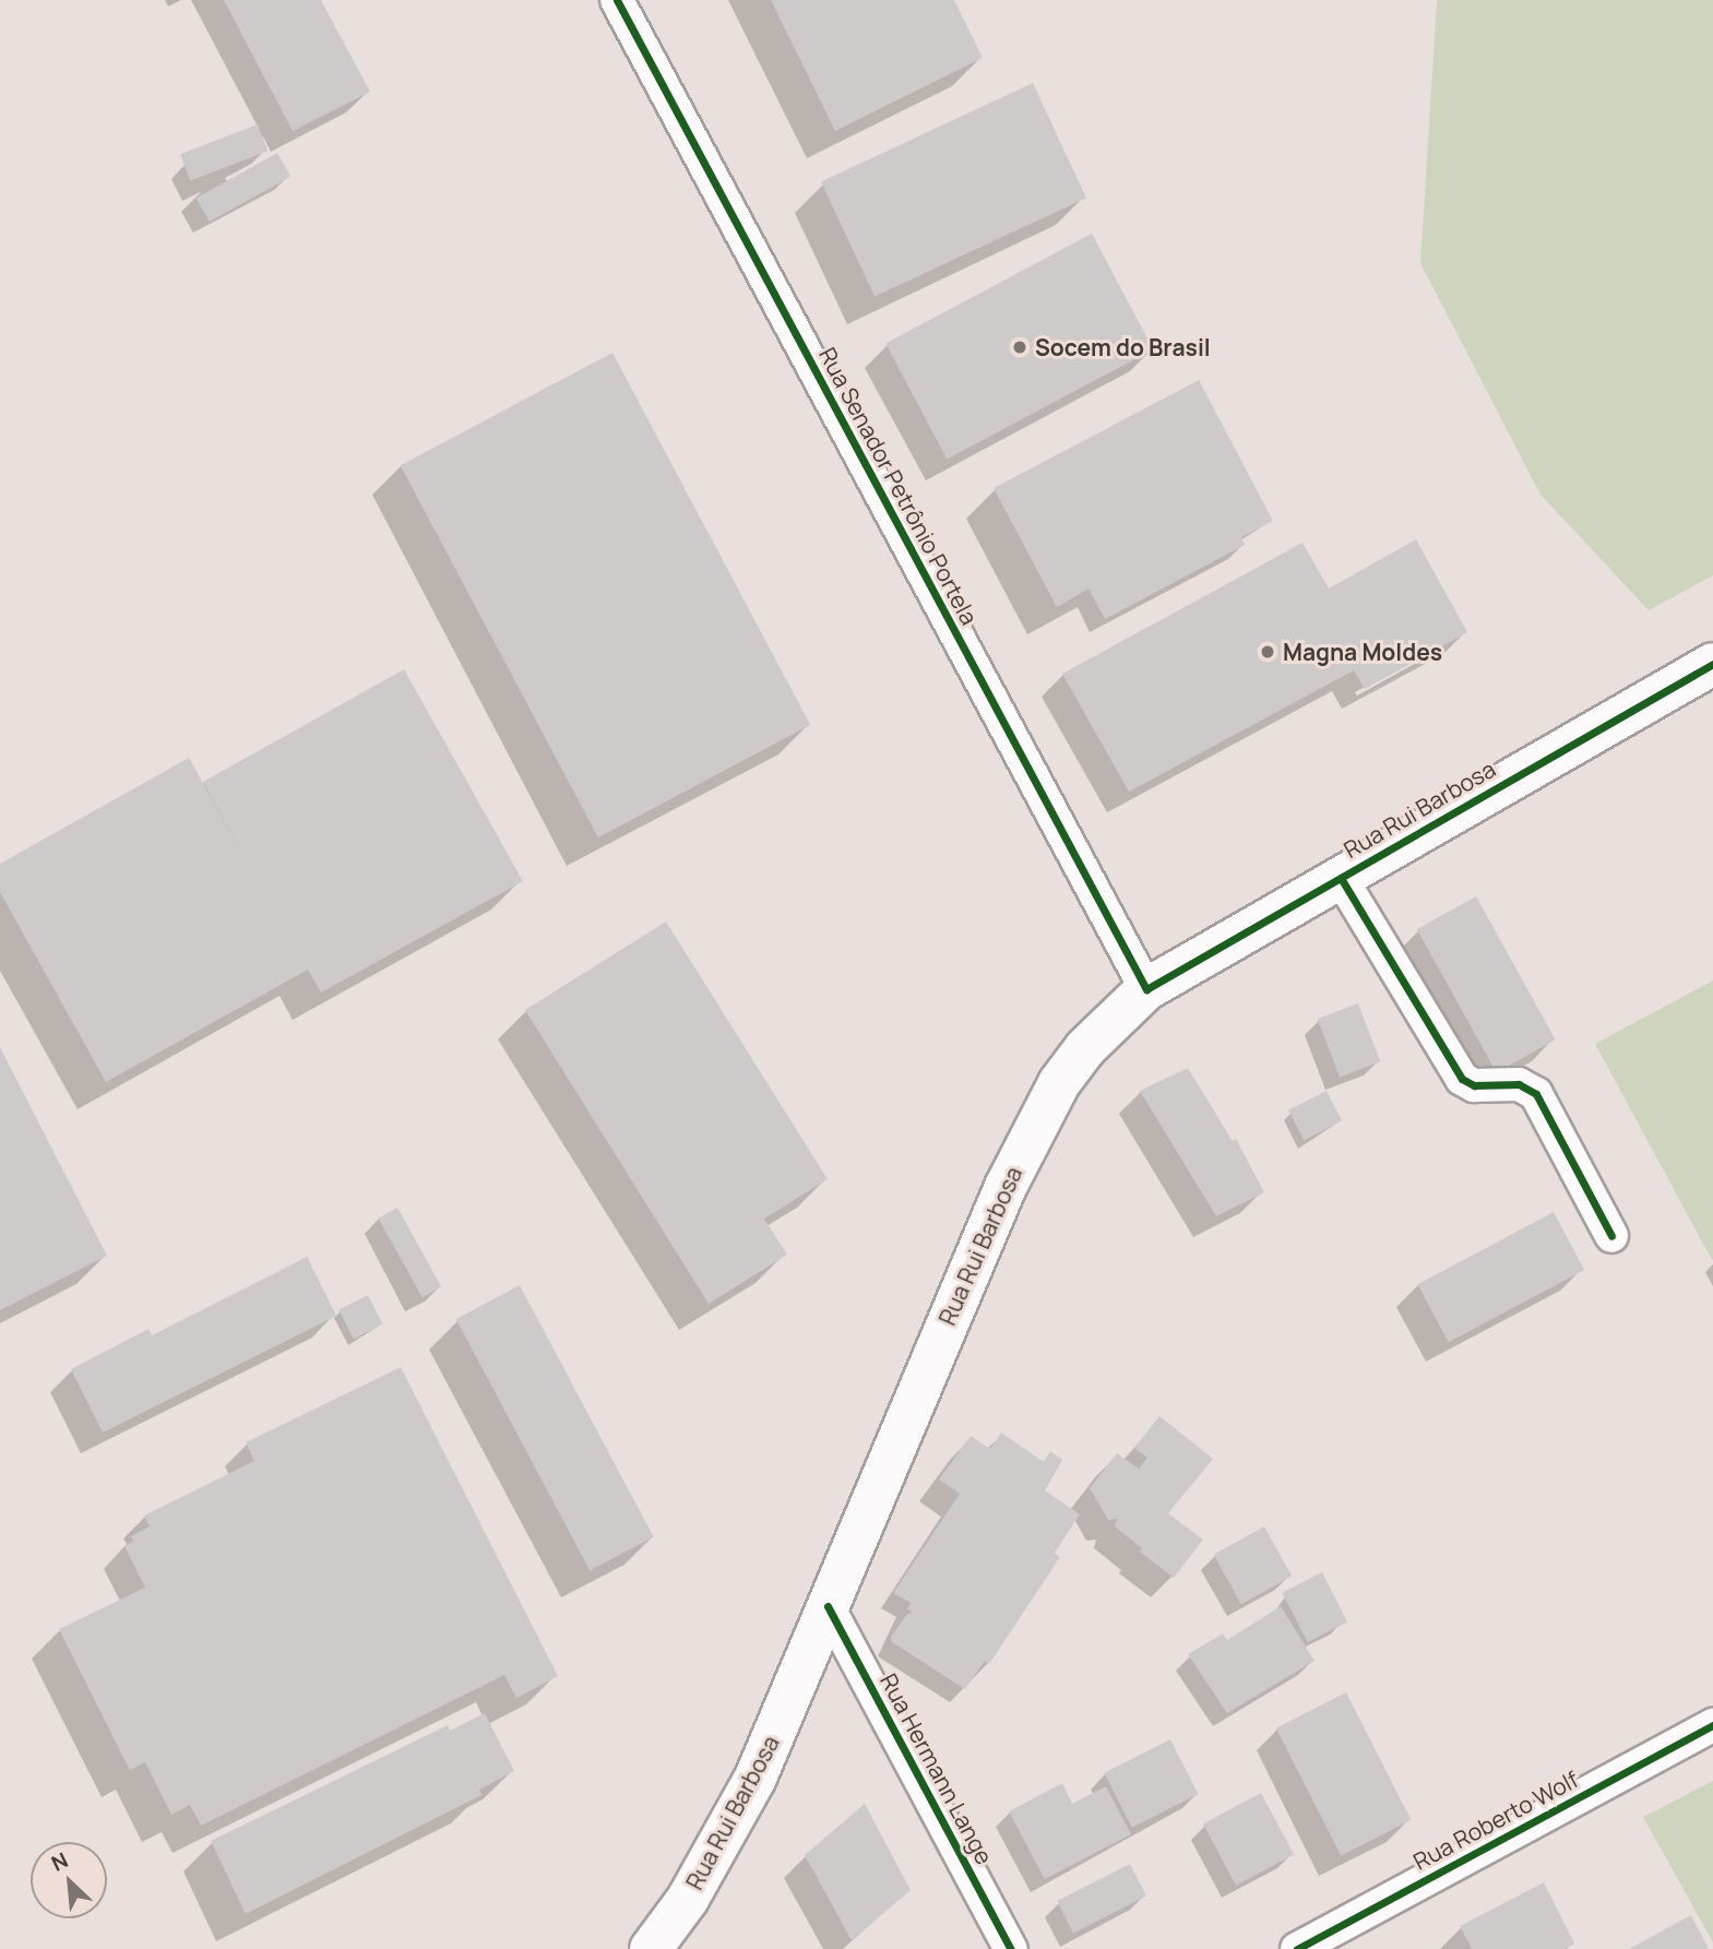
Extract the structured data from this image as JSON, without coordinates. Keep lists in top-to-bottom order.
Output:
{
  "streets": {
    "main road": ["Rua Rui Barbosa"],
    "street": ["Rua Senador Petrônio Portela", "Rua Hermann Lange", "Rua Roberto Wolf"]
  },
  "crossings": [
    ["Rua Senador Petrônio Portela", "Rua Rui Barbosa"],
    ["Rua Rui Barbosa", "Rua Hermann Lange"]
  ],
  "places": ["Socem do Brasil", "Magna Moldes"],
  "north": "top left"
}
